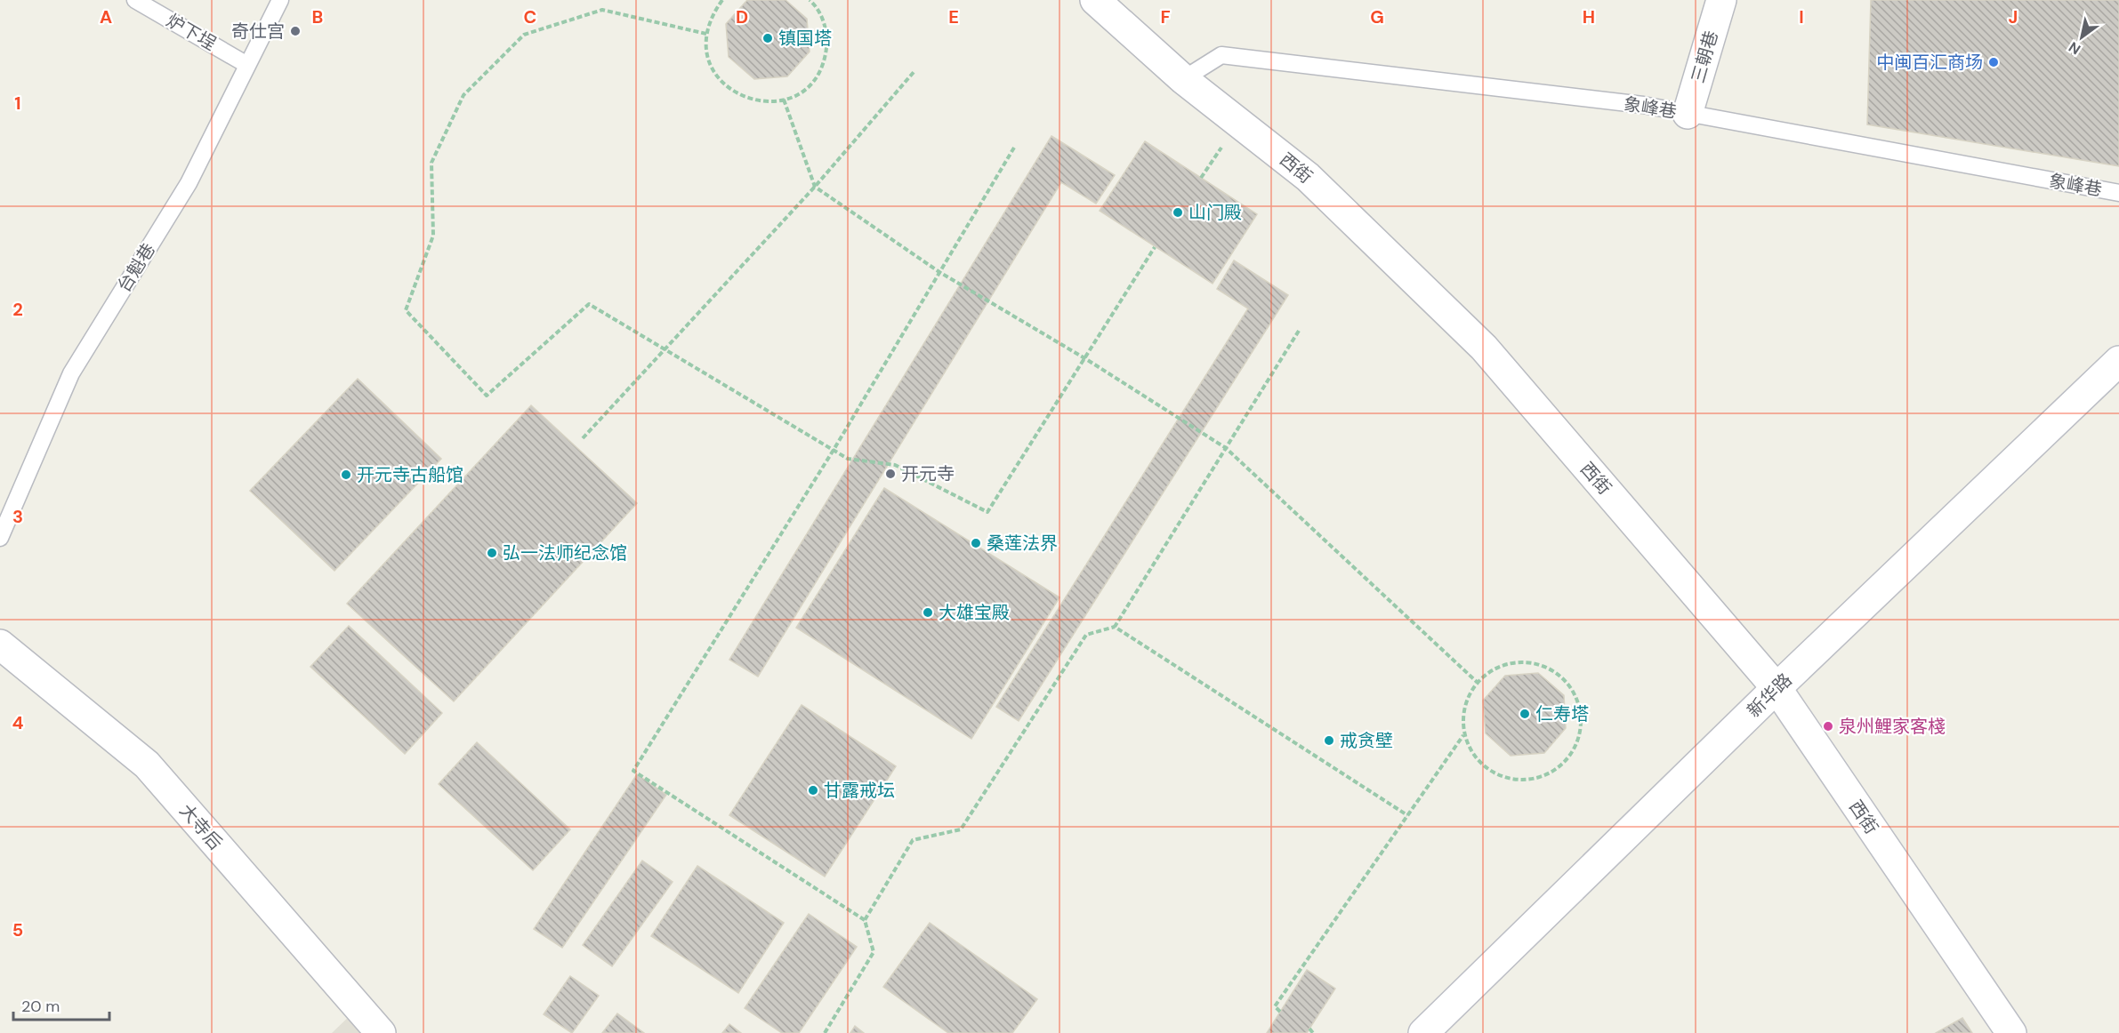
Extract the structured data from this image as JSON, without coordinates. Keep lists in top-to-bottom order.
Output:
{
  "streets": {
    "street": [
      "三朝巷",
      "西街",
      "新华路",
      "大寺后"
    ],
    "lane": ["炉下埕", "象峰巷", "台魁巷"]
  },
  "crossings": [
    ["炉下埕", "台魁巷"],
    ["三朝巷", "象峰巷"],
    ["象峰巷", "西街"],
    ["西街", "新华路"]
  ],
  "places": [
    "奇仕宫",
    "镇国塔",
    "中闽百汇商场",
    "山门殿",
    "开元寺",
    "开元寺古船馆",
    "桑莲法界",
    "弘一法师纪念馆",
    "大雄宝殿",
    "仁寿塔",
    "泉州鯉家客棧",
    "戒贪壁",
    "甘露戒坛"
  ],
  "scale_bar": "20 m",
  "north": "bottom left",
  "grid": {
    "columns": [
      "A",
      "B",
      "C",
      "D",
      "E",
      "F",
      "G",
      "H",
      "I",
      "J"
    ],
    "rows": [
      "1",
      "2",
      "3",
      "4",
      "5"
    ]
  }
}
